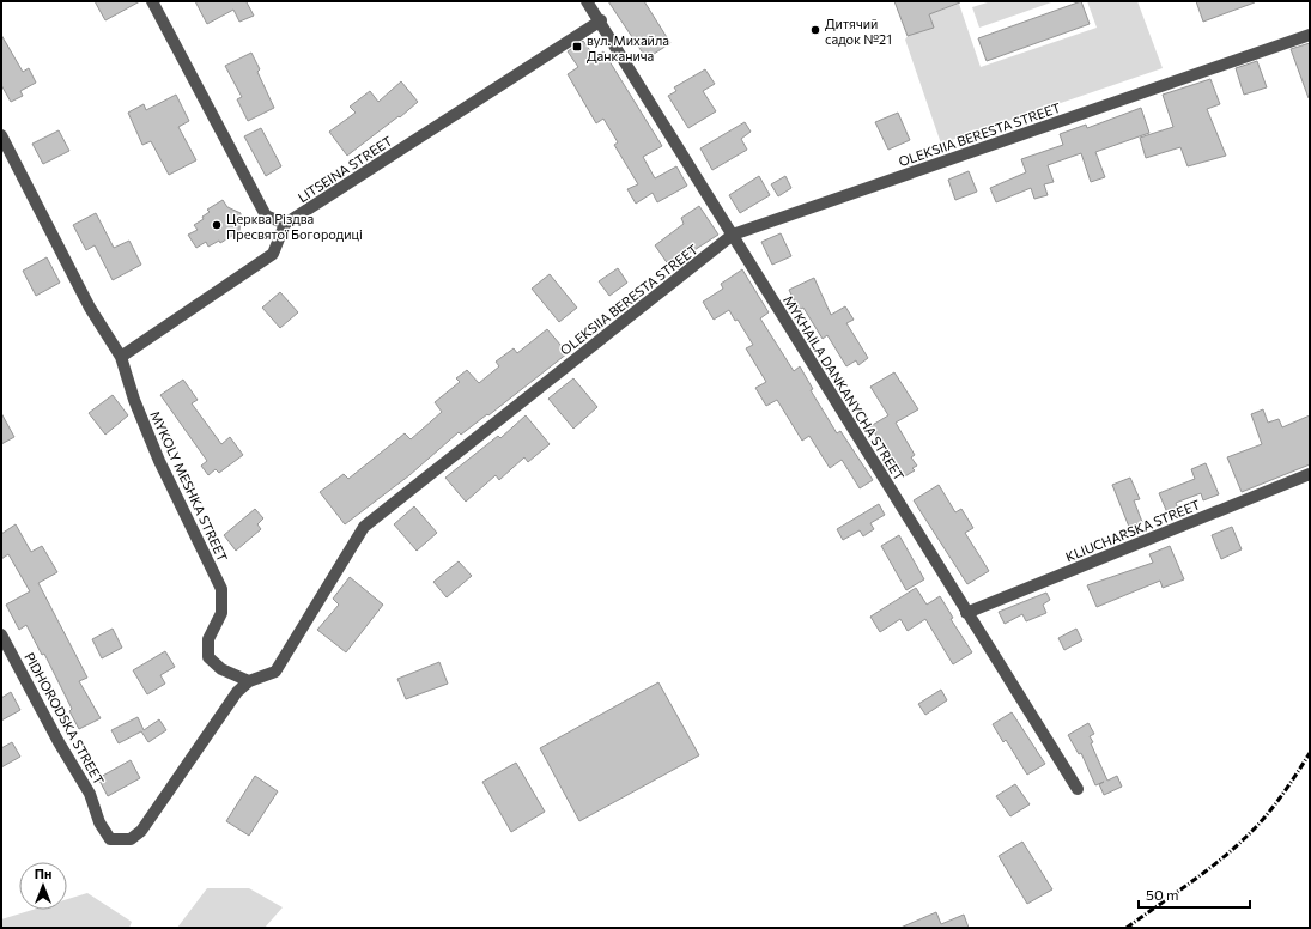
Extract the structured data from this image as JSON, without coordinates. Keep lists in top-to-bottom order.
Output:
{
  "streets": {
    "street": [
      "OLEKSIIA BERESTA STREET",
      "LITSEINA STREET",
      "MYKHAILA DANKANYCHA STREET",
      "MYKOLY MESHKA STREET",
      "KLIUCHARSKA STREET",
      "PIDHORODSKA STREET"
    ]
  },
  "crossings": [
    ["OLEKSIIA BERESTA STREET", "MYKHAILA DANKANYCHA STREET"],
    ["OLEKSIIA BERESTA STREET", "MYKOLY MESHKA STREET"],
    ["OLEKSIIA BERESTA STREET", "PIDHORODSKA STREET"],
    ["LITSEINA STREET", "MYKHAILA DANKANYCHA STREET"],
    ["MYKHAILA DANKANYCHA STREET", "KLIUCHARSKA STREET"]
  ],
  "places": {
    "other": ["Дитячий садок №21", "Церква Різдва Пресвятої Богородиці"],
    "transit": ["вул. Михайла Данканича"]
  },
  "scale_bar": "50 m",
  "north": "top"
}
